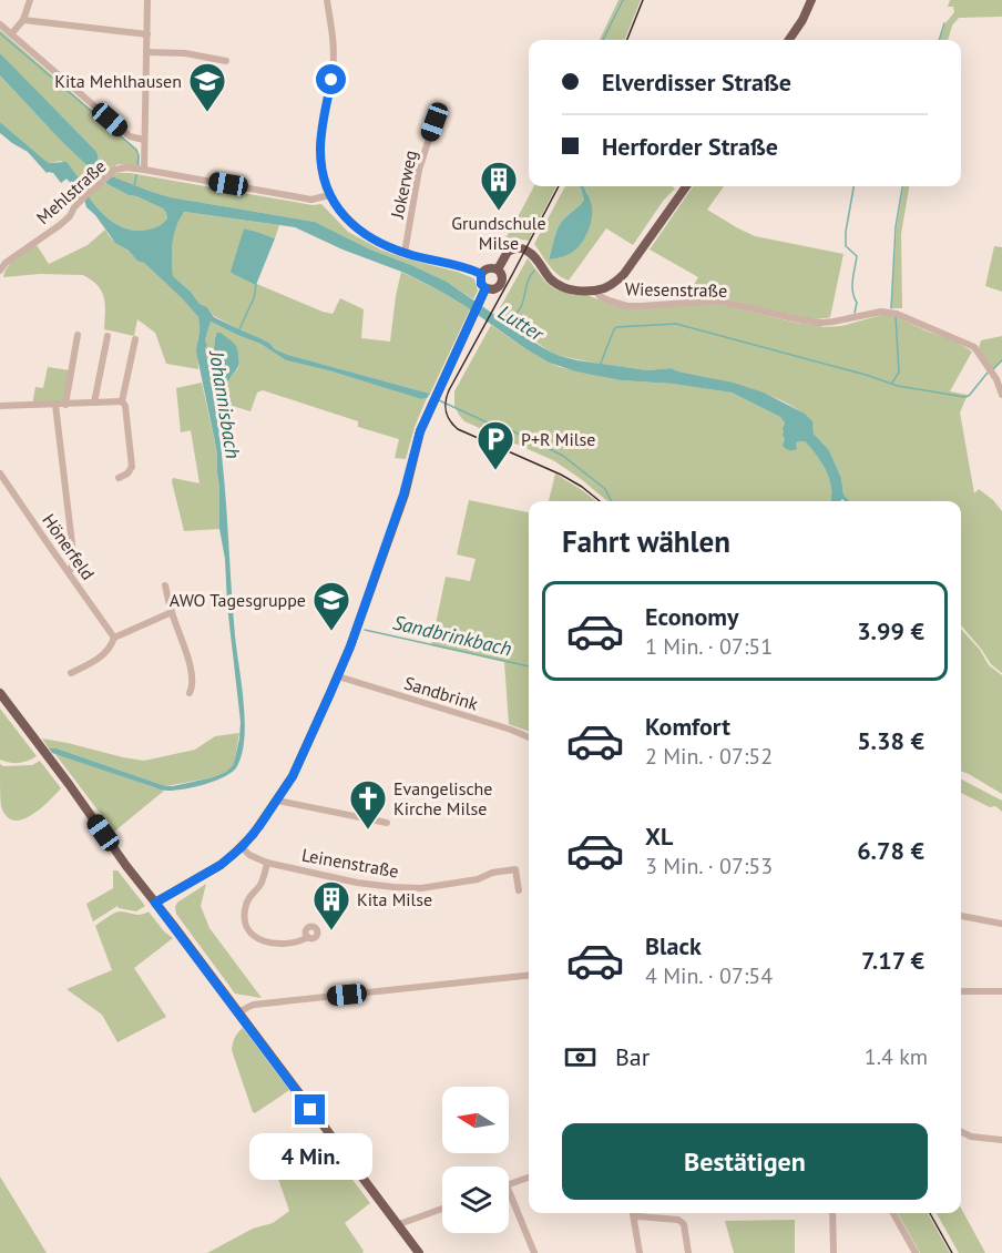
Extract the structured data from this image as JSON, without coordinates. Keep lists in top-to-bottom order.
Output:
{
  "streets": {
    "street": [
      "Jokerweg",
      "Mehlstraße",
      "Wiesenstraße",
      "Hönerfeld",
      "Sandbrink",
      "Leinenstraße"
    ]
  },
  "water": ["Lutter", "Johannisbach", "Sandbrinkbach"],
  "places": {
    "school or university": ["Kita Mehlhausen", "AWO Tagesgruppe"],
    "building": ["Grundschule Milse", "Kita Milse"],
    "parking": ["P+R Milse"],
    "church": ["Evangelische Kirche Milse"]
  },
  "north": "left",
  "page": {
    "banner": ["Elverdisser Straße", "Herforder Straße"],
    "heading": "Fahrt wählen",
    "list": [
      {
        "name": "Economy",
        "note": "1 Min. · 07:51",
        "value": "3.99 €"
      },
      {
        "name": "Komfort",
        "note": "2 Min. · 07:52",
        "value": "5.38 €"
      },
      {
        "name": "XL",
        "note": "3 Min. · 07:53",
        "value": "6.78 €"
      },
      {
        "name": "Black",
        "note": "4 Min. · 07:54",
        "value": "7.17 €"
      }
    ],
    "pay": ["Bar", "1.4 km"],
    "buttons": "Bestätigen",
    "bubble": "4 Min."
  }
}
